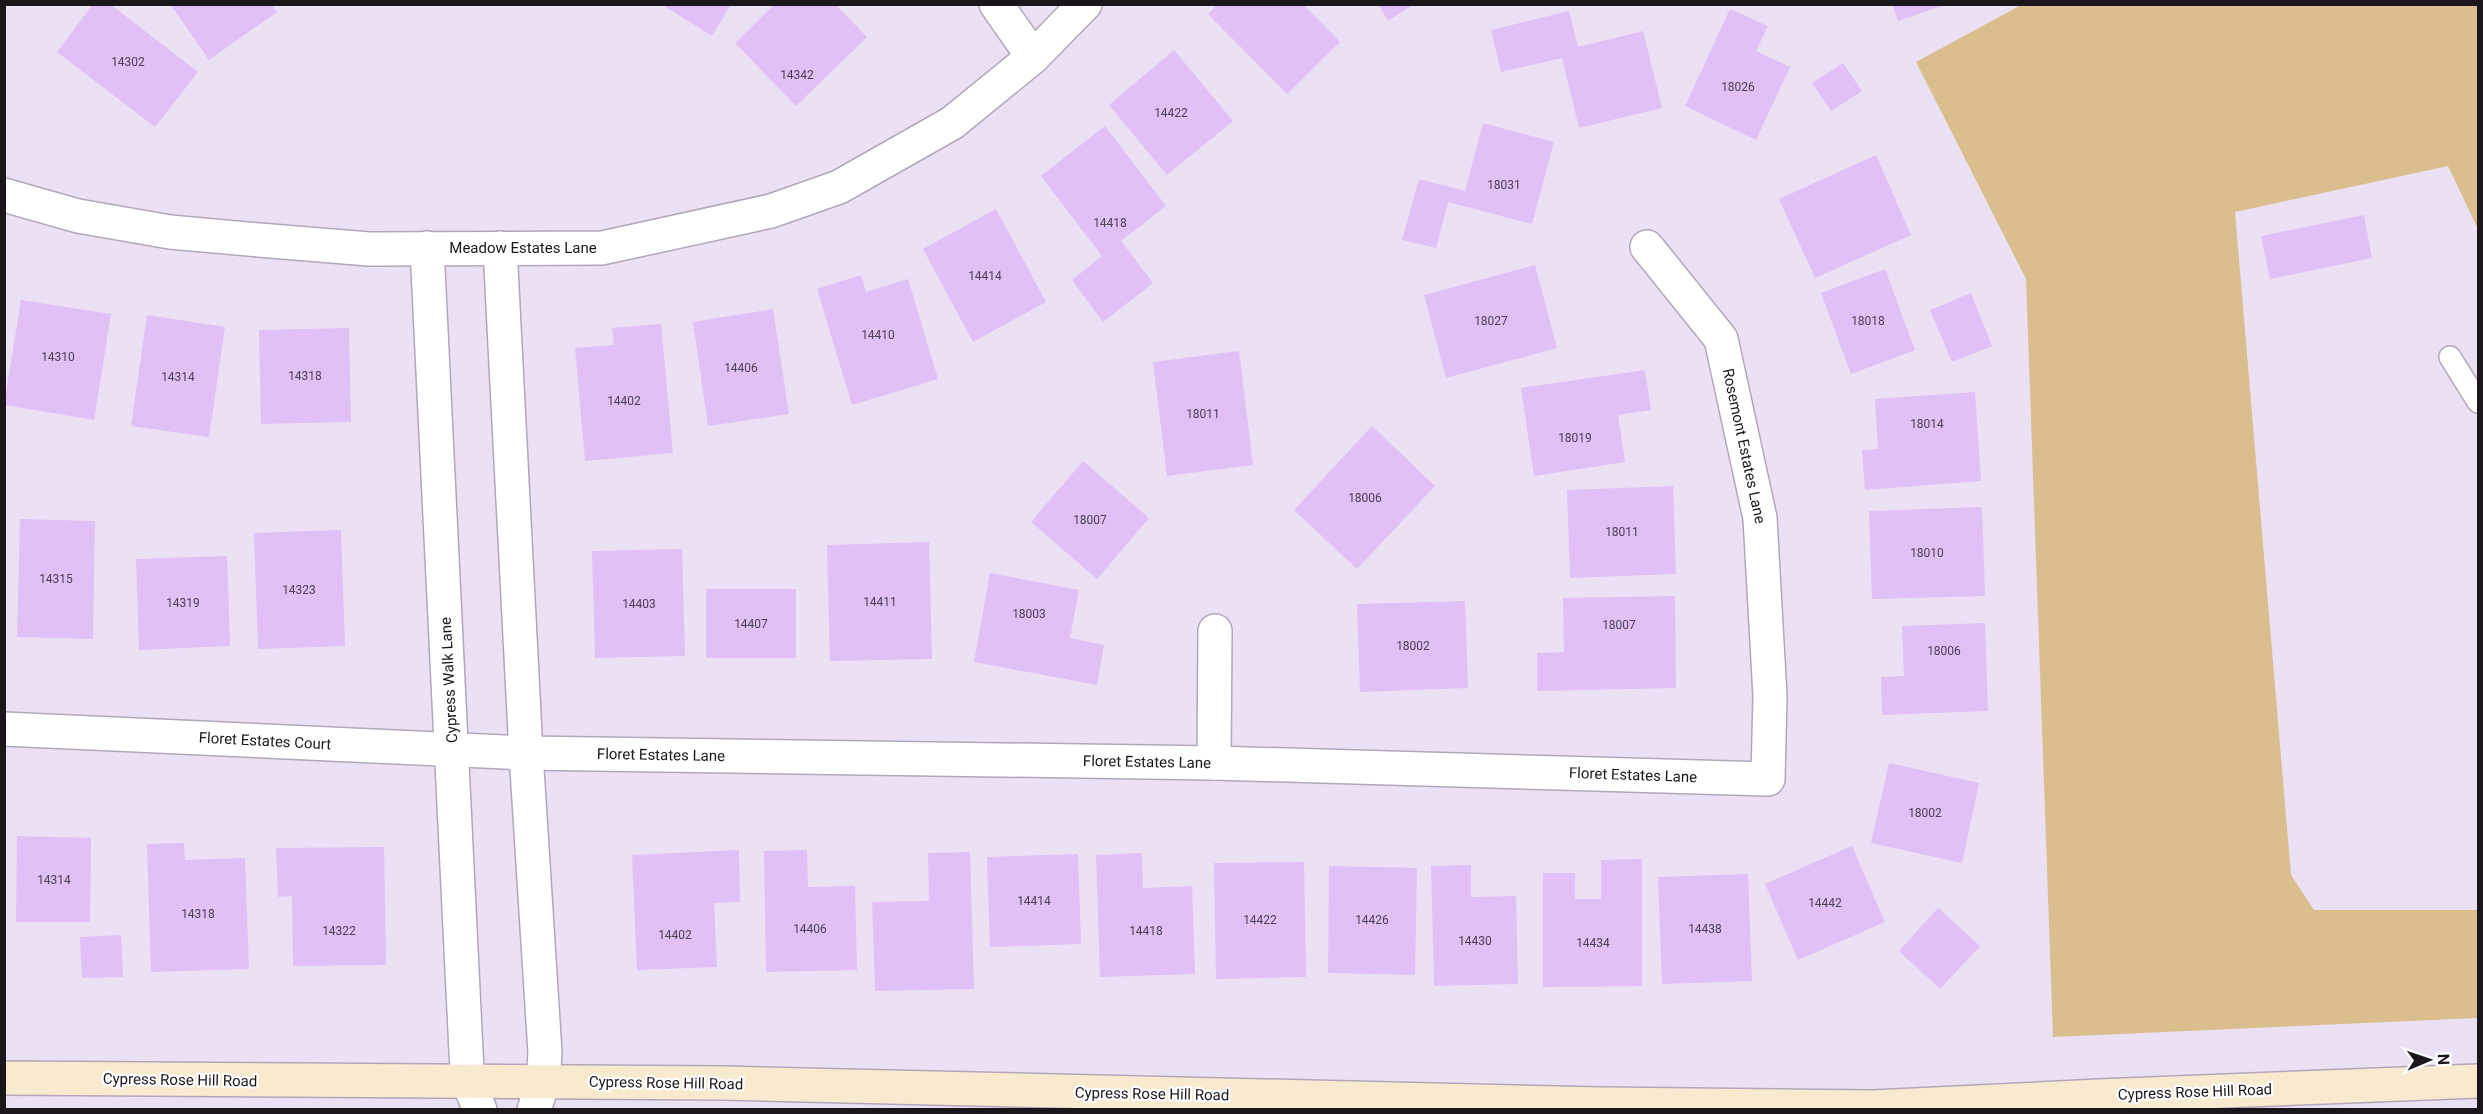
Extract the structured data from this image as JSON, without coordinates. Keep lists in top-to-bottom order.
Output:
{
  "streets": {
    "main road": ["Cypress Rose Hill Road"],
    "street": [
      "Meadow Estates Lane",
      "Rosemont Estates Lane",
      "Cypress Walk Lane",
      "Floret Estates Court",
      "Floret Estates Lane"
    ]
  },
  "crossings": [
    ["Meadow Estates Lane", "Cypress Walk Lane"],
    ["Rosemont Estates Lane", "Floret Estates Lane"],
    ["Cypress Walk Lane", "Floret Estates Court"],
    ["Cypress Walk Lane", "Cypress Rose Hill Road"],
    ["Floret Estates Court", "Floret Estates Lane"]
  ],
  "house_numbers": [
    "14302",
    "14342",
    "18026",
    "14422",
    "18031",
    "14418",
    "14414",
    "18027",
    "18018",
    "14410",
    "14310",
    "14406",
    "14318",
    "14314",
    "14402",
    "18011",
    "18014",
    "18019",
    "18006",
    "18007",
    "18011",
    "18010",
    "14315",
    "14323",
    "14411",
    "14319",
    "14403",
    "18003",
    "14407",
    "18007",
    "18002",
    "18006",
    "18002",
    "14314",
    "14414",
    "14442",
    "14318",
    "14422",
    "14426",
    "14406",
    "14438",
    "14322",
    "14418",
    "14402",
    "14430",
    "14434"
  ],
  "north": "right"
}
